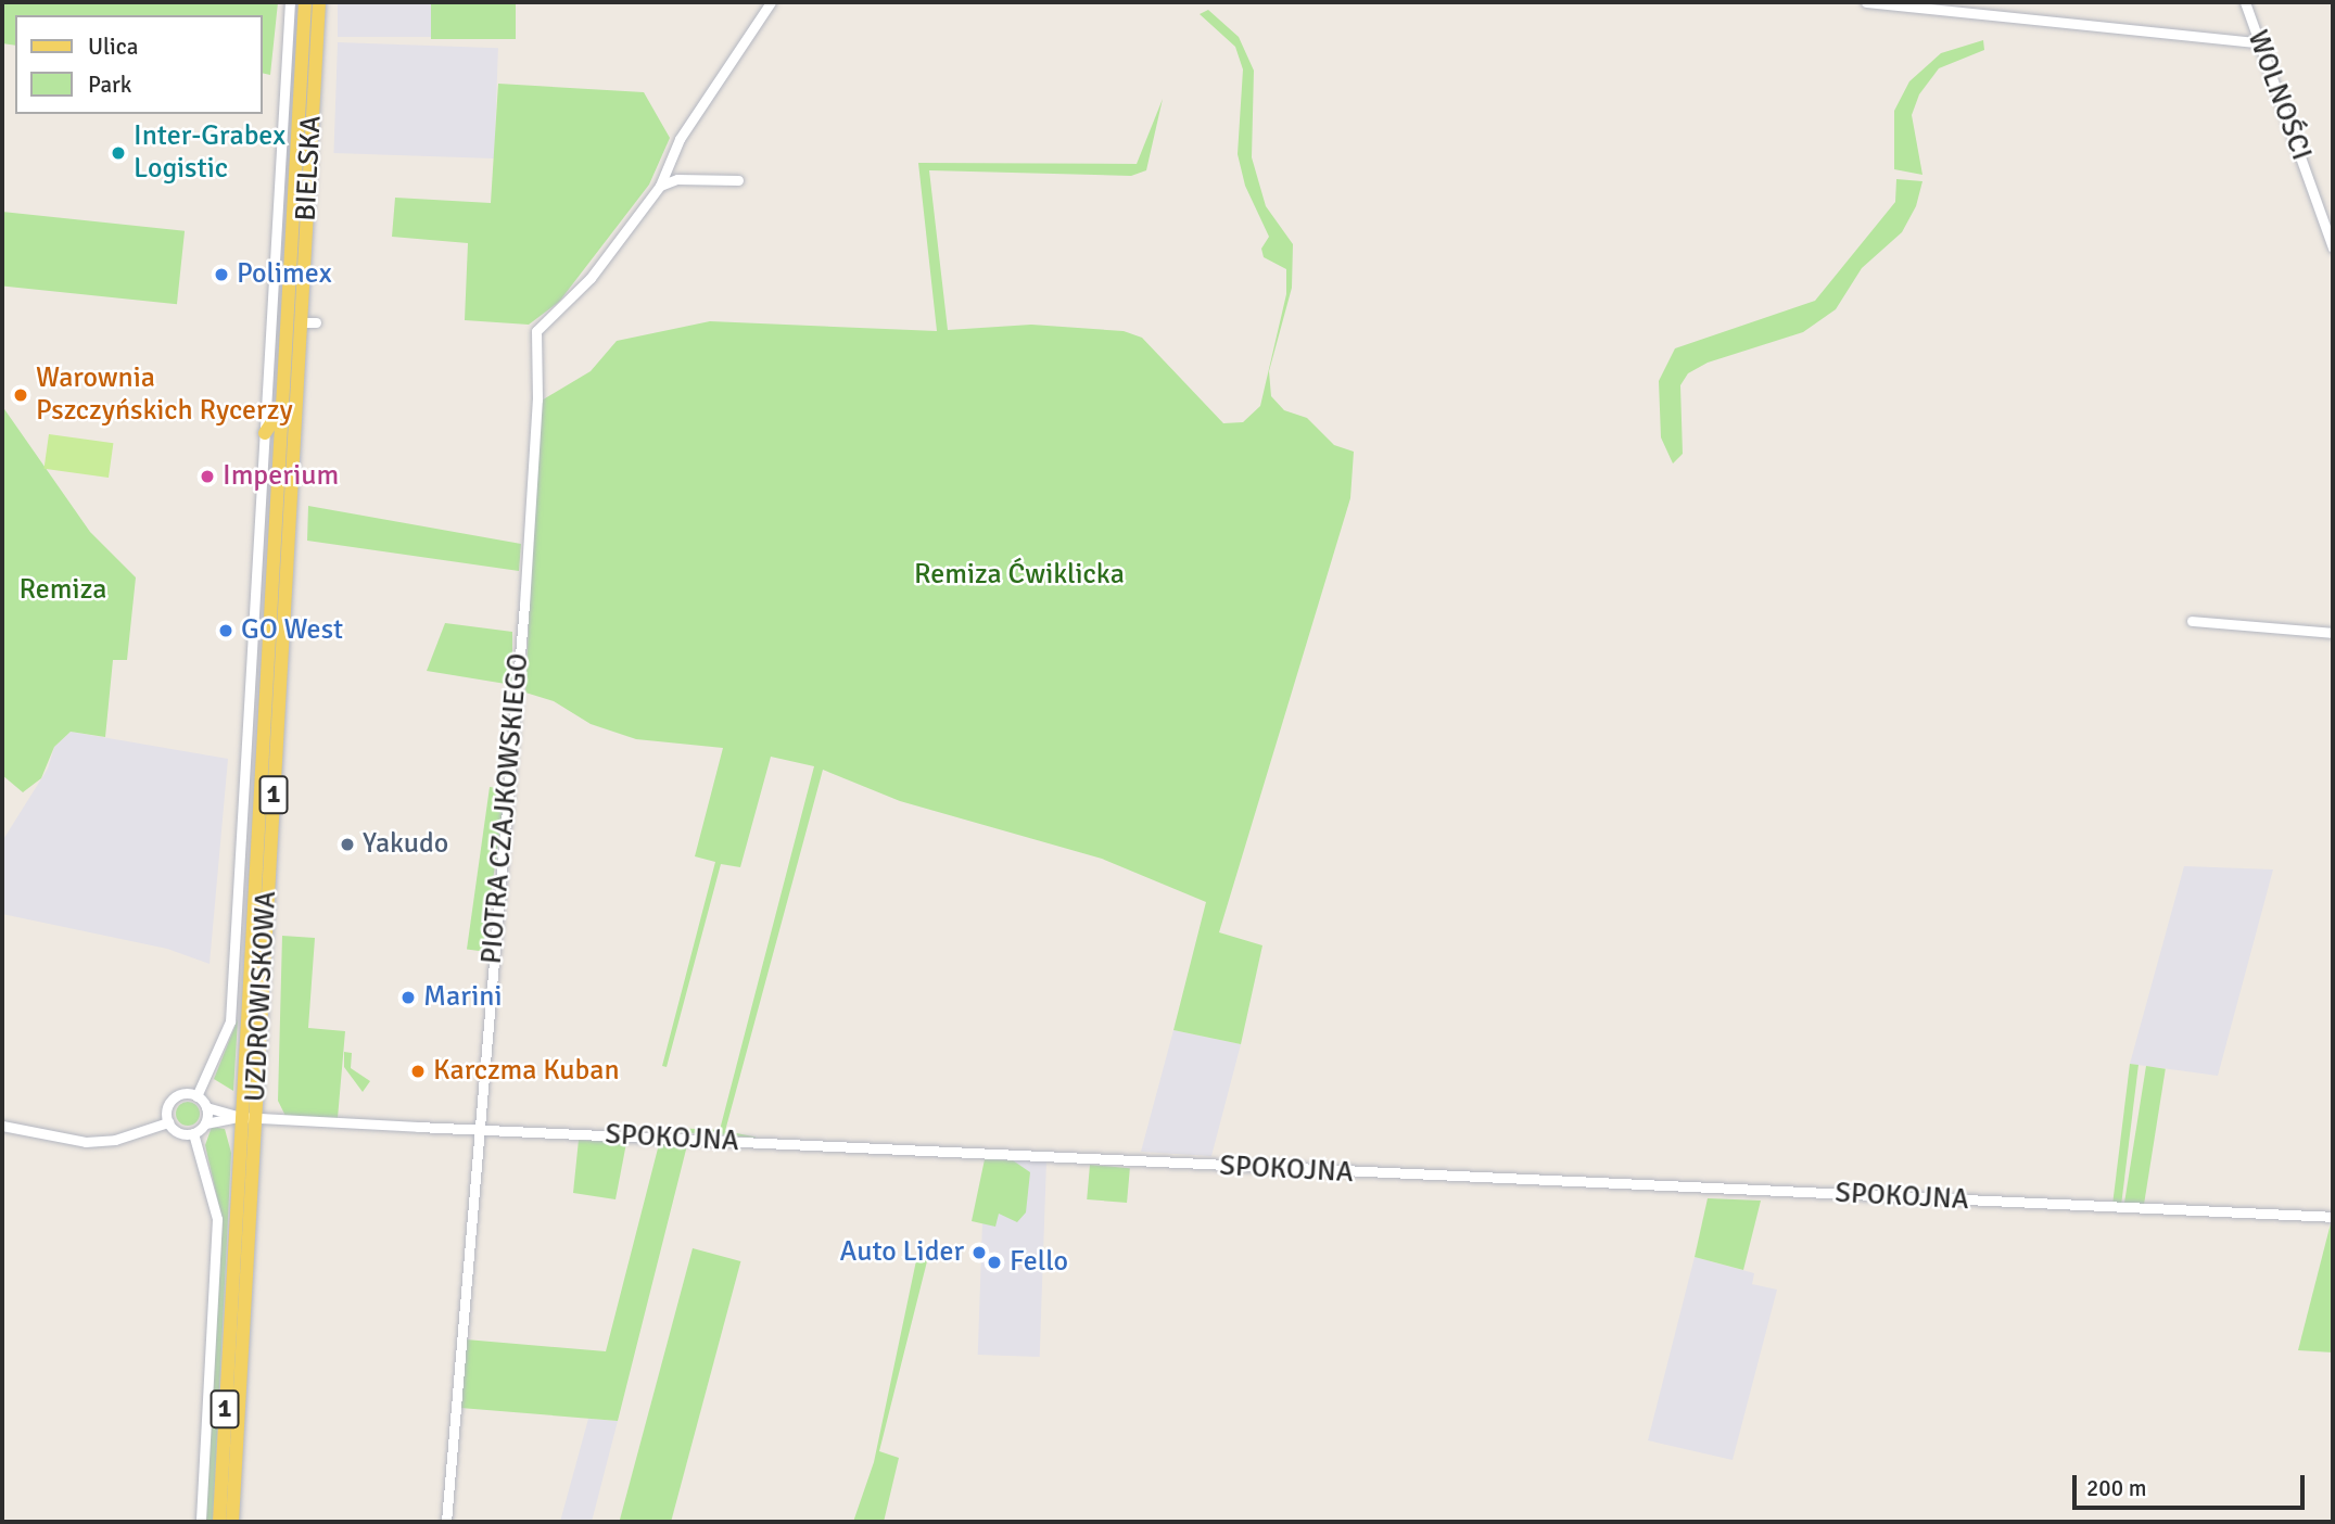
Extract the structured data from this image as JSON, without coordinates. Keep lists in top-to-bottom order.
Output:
{
  "streets": {
    "main road": ["BIELSKA", "1", "UZDROWISKOWA"],
    "street": ["WOLNOŚCI", "PIOTRA CZAJKOWSKIEGO", "SPOKOJNA"]
  },
  "crossings": [
    ["BIELSKA", "UZDROWISKOWA"],
    ["PIOTRA CZAJKOWSKIEGO", "SPOKOJNA"],
    ["UZDROWISKOWA", "SPOKOJNA"]
  ],
  "parks": ["Remiza Ćwiklicka", "Remiza"],
  "places": [
    "Inter-Grabex Logistic",
    "Polimex",
    "Warownia Pszczyńskich Rycerzy",
    "Imperium",
    "GO West",
    "Yakudo",
    "Marini",
    "Karczma Kuban",
    "Auto Lider",
    "Fello"
  ],
  "legend": ["Ulica", "Park"],
  "scale_bar": "200 m"
}
